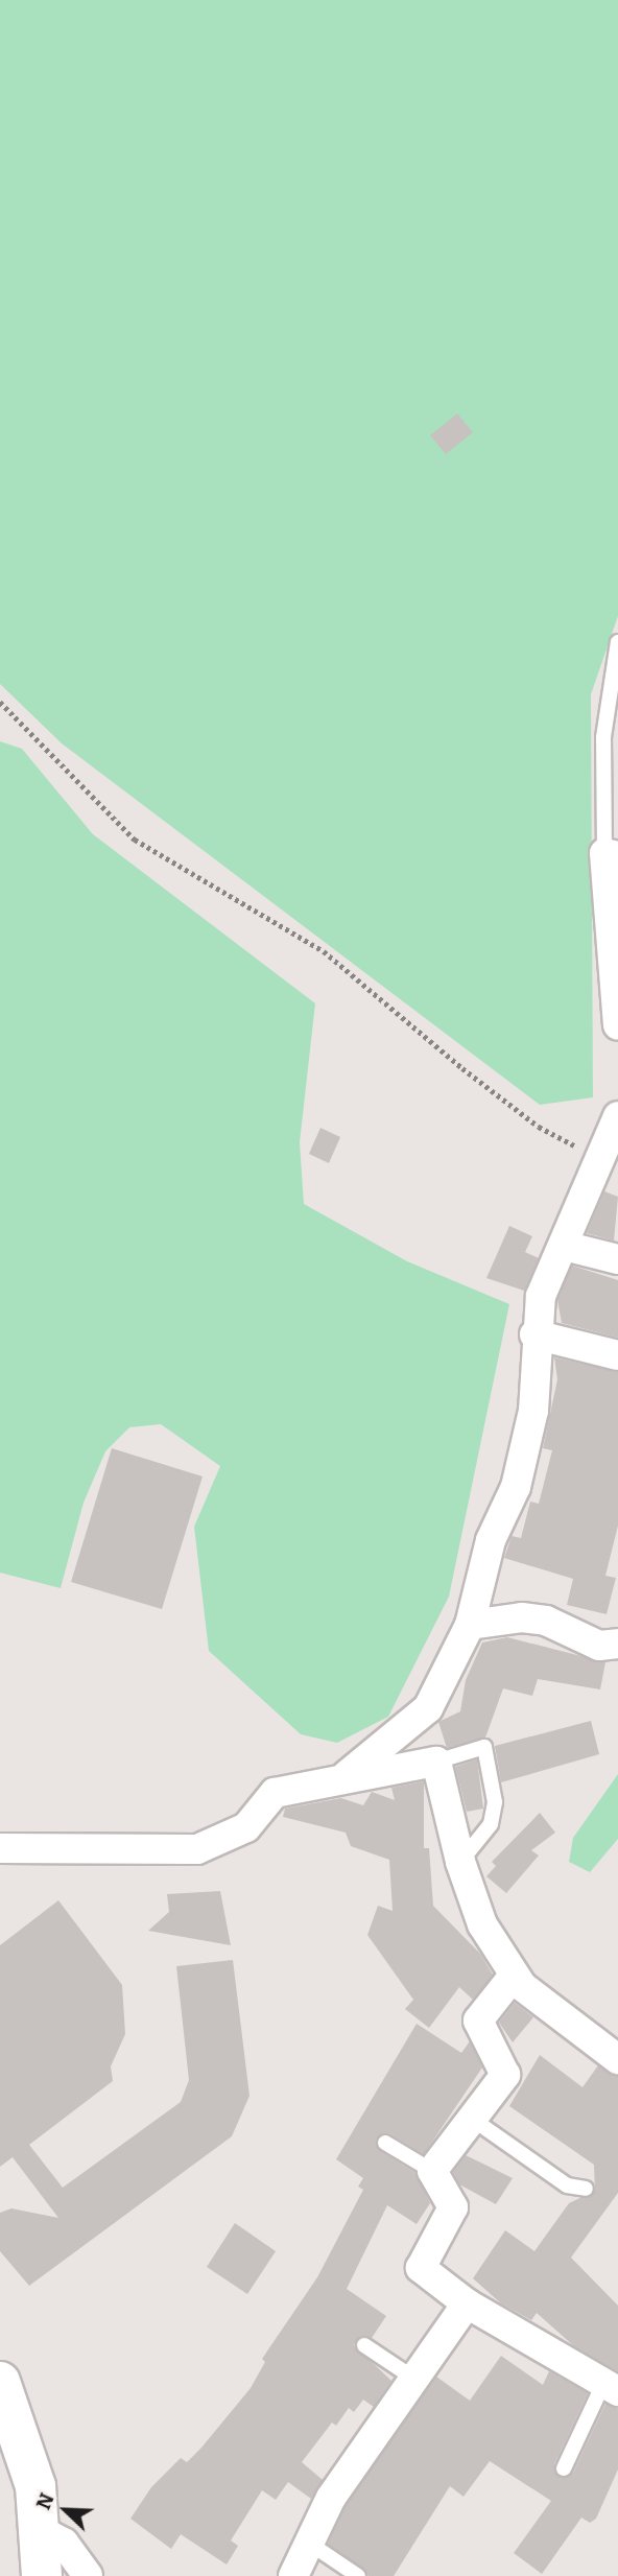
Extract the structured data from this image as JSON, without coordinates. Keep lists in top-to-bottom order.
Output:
{
  "north": "top left"
}
